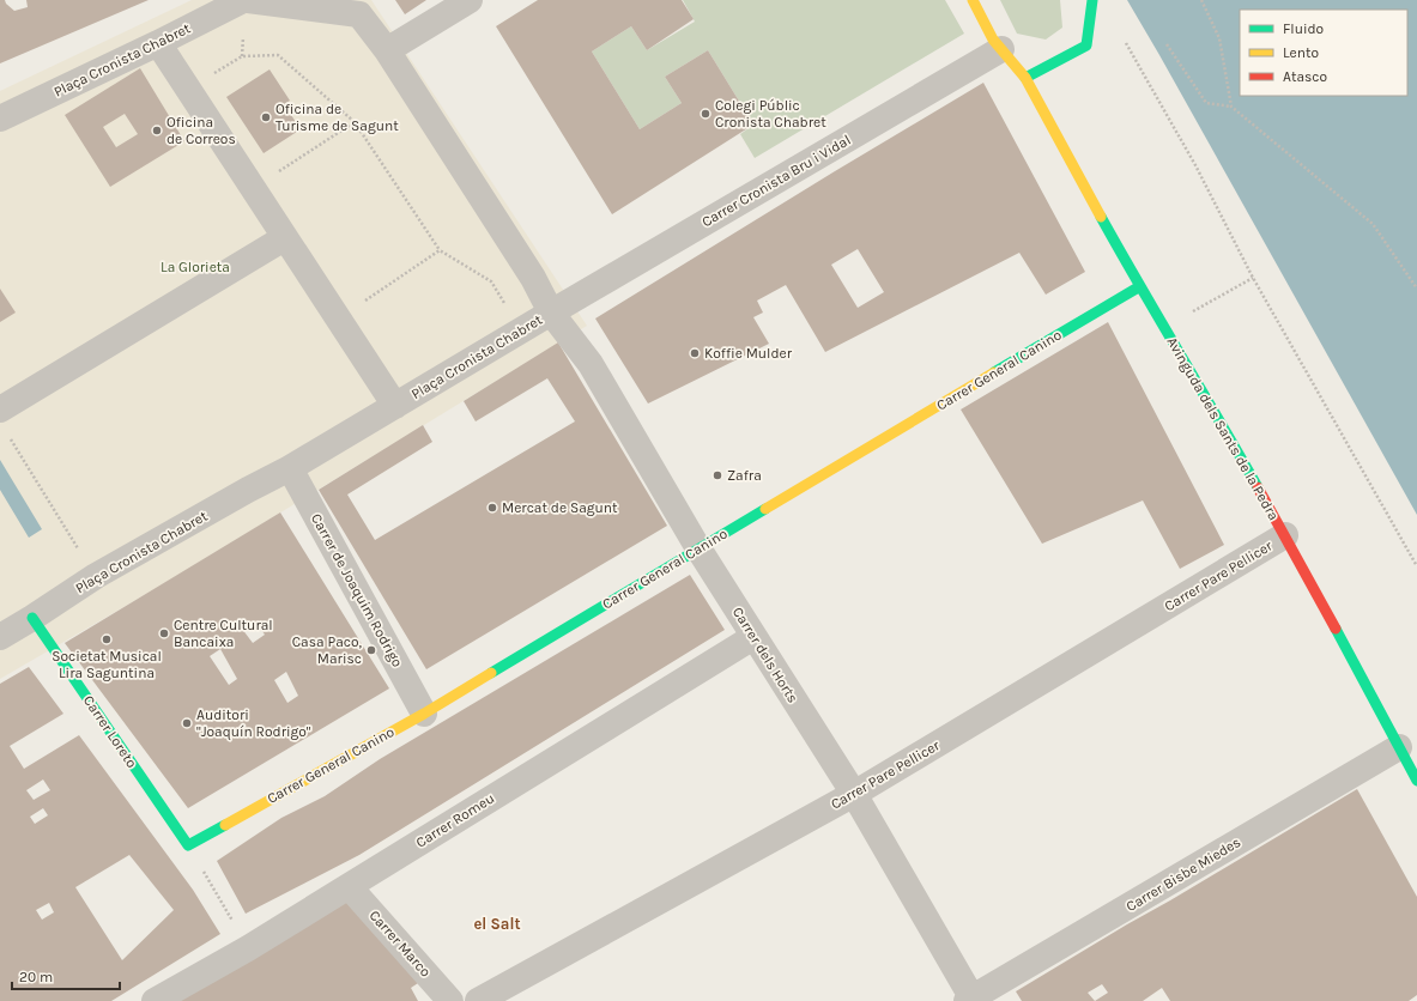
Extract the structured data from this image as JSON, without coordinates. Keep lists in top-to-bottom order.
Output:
{
  "streets": {
    "street": [
      "Plaça Cronista Chabret",
      "Carrer Cronista Bru i Vidal",
      "Carrer General Canino",
      "Avinguda dels Sants de la Pedra",
      "Carrer Pare Pellicer",
      "Carrer de Joaquim Rodrigo",
      "Carrer dels Horts",
      "Carrer Loreto",
      "Carrer Romeu",
      "Carrer Bisbe Miedes",
      "Carrer Marco"
    ]
  },
  "crossings": [
    ["Plaça Cronista Chabret", "Carrer Cronista Bru i Vidal"],
    ["Plaça Cronista Chabret", "Carrer de Joaquim Rodrigo"],
    ["Plaça Cronista Chabret", "Carrer dels Horts"],
    ["Plaça Cronista Chabret", "Carrer Loreto"],
    ["Carrer Cronista Bru i Vidal", "Avinguda dels Sants de la Pedra"],
    ["Carrer Cronista Bru i Vidal", "Carrer dels Horts"],
    ["Carrer General Canino", "Avinguda dels Sants de la Pedra"],
    ["Carrer General Canino", "Carrer de Joaquim Rodrigo"],
    ["Carrer General Canino", "Carrer dels Horts"],
    ["Carrer General Canino", "Carrer Loreto"],
    ["Avinguda dels Sants de la Pedra", "Carrer Pare Pellicer"],
    ["Avinguda dels Sants de la Pedra", "Carrer Bisbe Miedes"],
    ["Carrer Pare Pellicer", "Carrer dels Horts"],
    ["Carrer dels Horts", "Carrer Romeu"],
    ["Carrer dels Horts", "Carrer Bisbe Miedes"],
    ["Carrer Romeu", "Carrer Marco"]
  ],
  "districts": ["el Salt"],
  "parks": ["La Glorieta"],
  "places": [
    "Colegi Públic Cronista Chabret",
    "Oficina de Turisme de Sagunt",
    "Oficina de Correos",
    "Koffie Mulder",
    "Zafra",
    "Mercat de Sagunt",
    "Centre Cultural Bancaixa",
    "Societat Musical Lira Saguntina",
    "Casa Paco, Marisc",
    "Auditori \"Joaquín Rodrigo\""
  ],
  "legend": ["Fluido", "Lento", "Atasco"],
  "scale_bar": "20 m"
}
